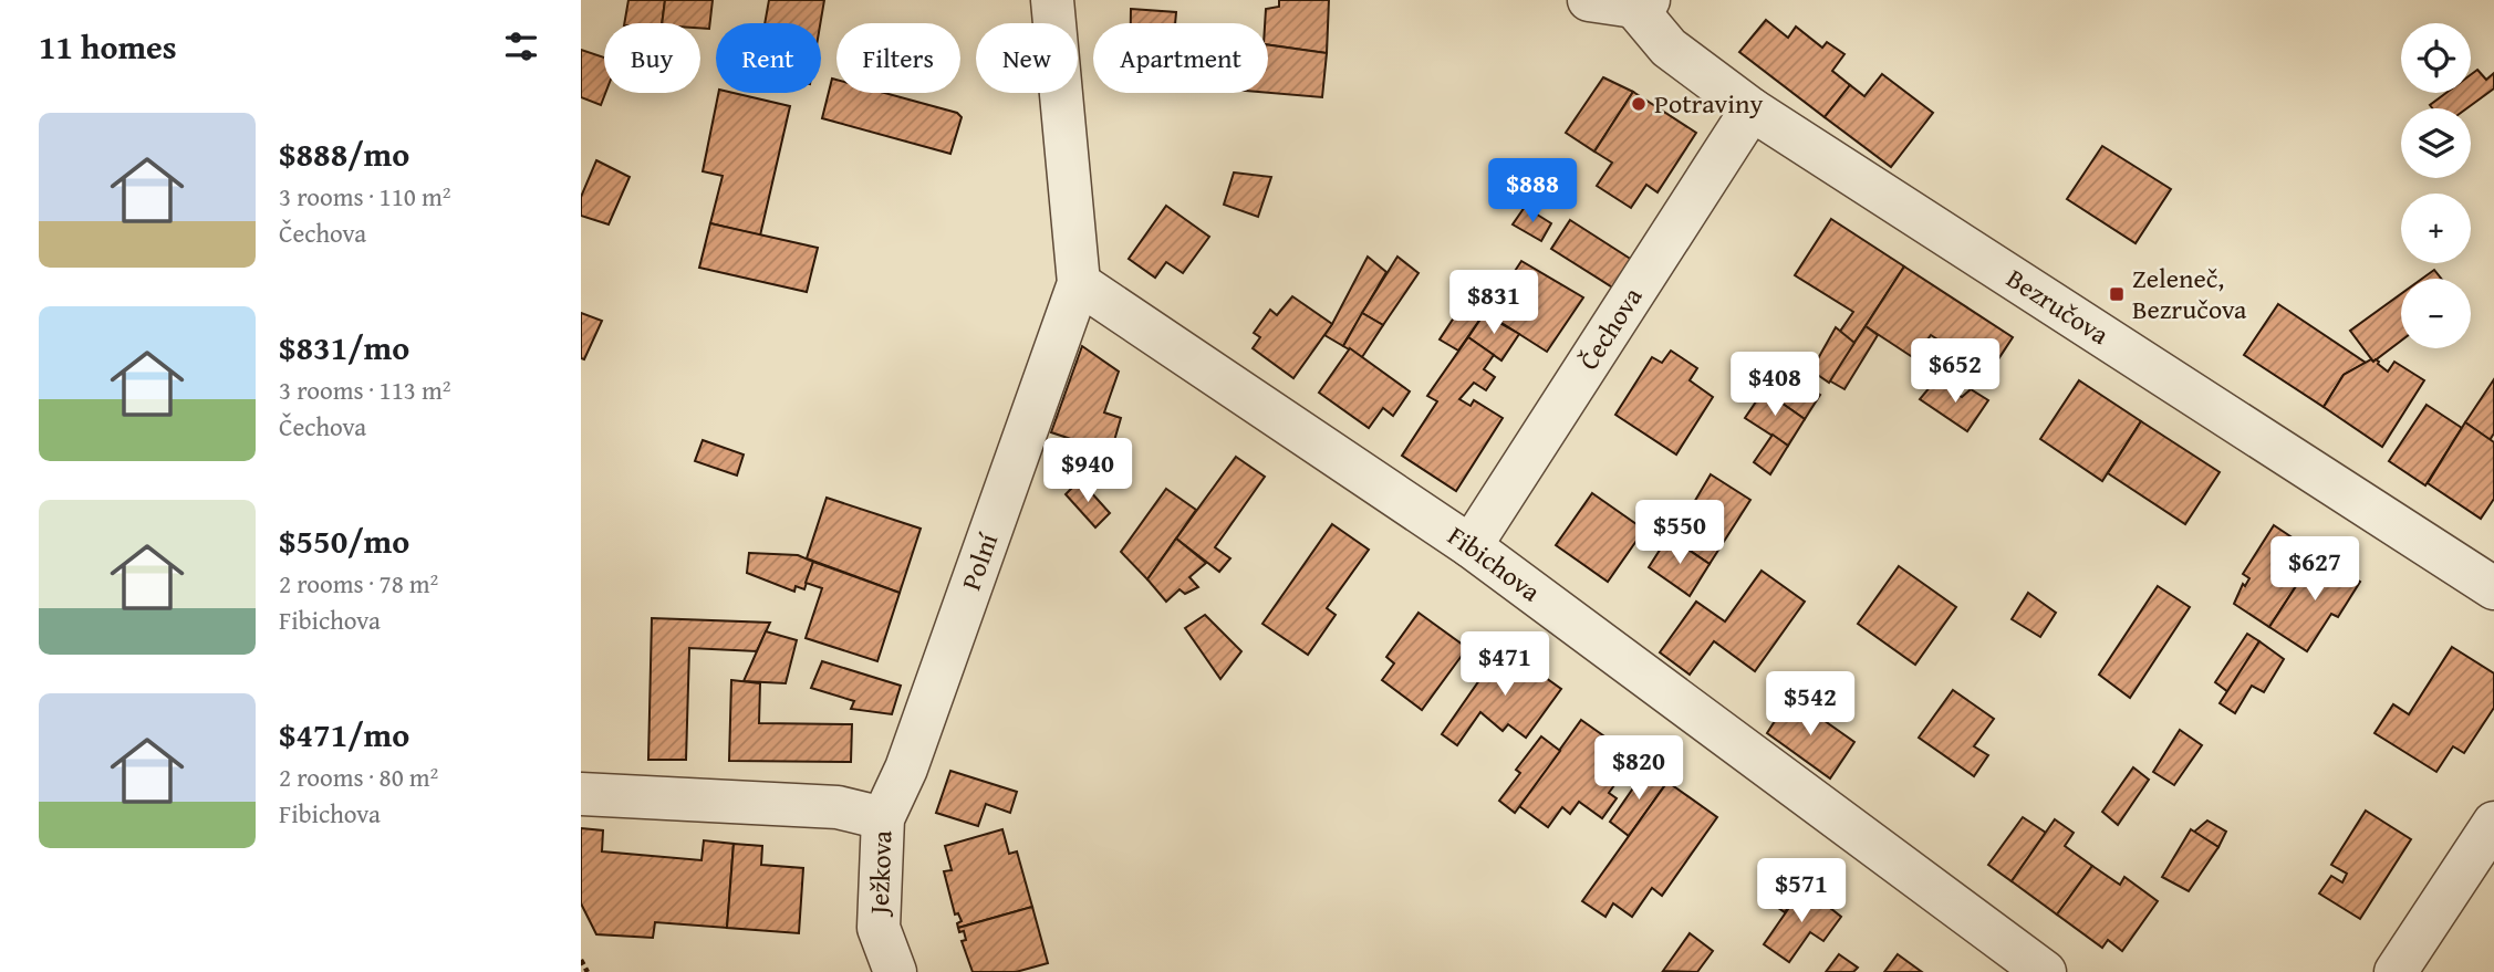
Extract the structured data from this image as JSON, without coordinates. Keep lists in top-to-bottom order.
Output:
{
  "streets": {
    "street": [
      "Bezručova",
      "Čechova",
      "Polní",
      "Fibichova",
      "Ježkova"
    ]
  },
  "crossings": [
    ["Bezručova", "Čechova"],
    ["Čechova", "Fibichova"],
    ["Polní", "Fibichova"],
    ["Polní", "Ježkova"]
  ],
  "places": {
    "other": ["Potraviny"],
    "transit": ["Zeleneč, Bezručova"]
  },
  "page": {
    "heading": "11 homes",
    "map_buttons": ["+", "−"],
    "chip": [
      "Buy",
      "Rent",
      "Filters",
      "New",
      "Apartment"
    ],
    "list": [
      {
        "name": "$888/mo",
        "note": "3 rooms · 110 m² · Čechova"
      },
      {
        "name": "$831/mo",
        "note": "3 rooms · 113 m² · Čechova"
      },
      {
        "name": "$550/mo",
        "note": "2 rooms · 78 m² · Fibichova"
      },
      {
        "name": "$471/mo",
        "note": "2 rooms · 80 m² · Fibichova"
      }
    ],
    "price": [
      "$888",
      "$831",
      "$652",
      "$408",
      "$940",
      "$550",
      "$627",
      "$471",
      "$542",
      "$820",
      "$571"
    ]
  }
}
